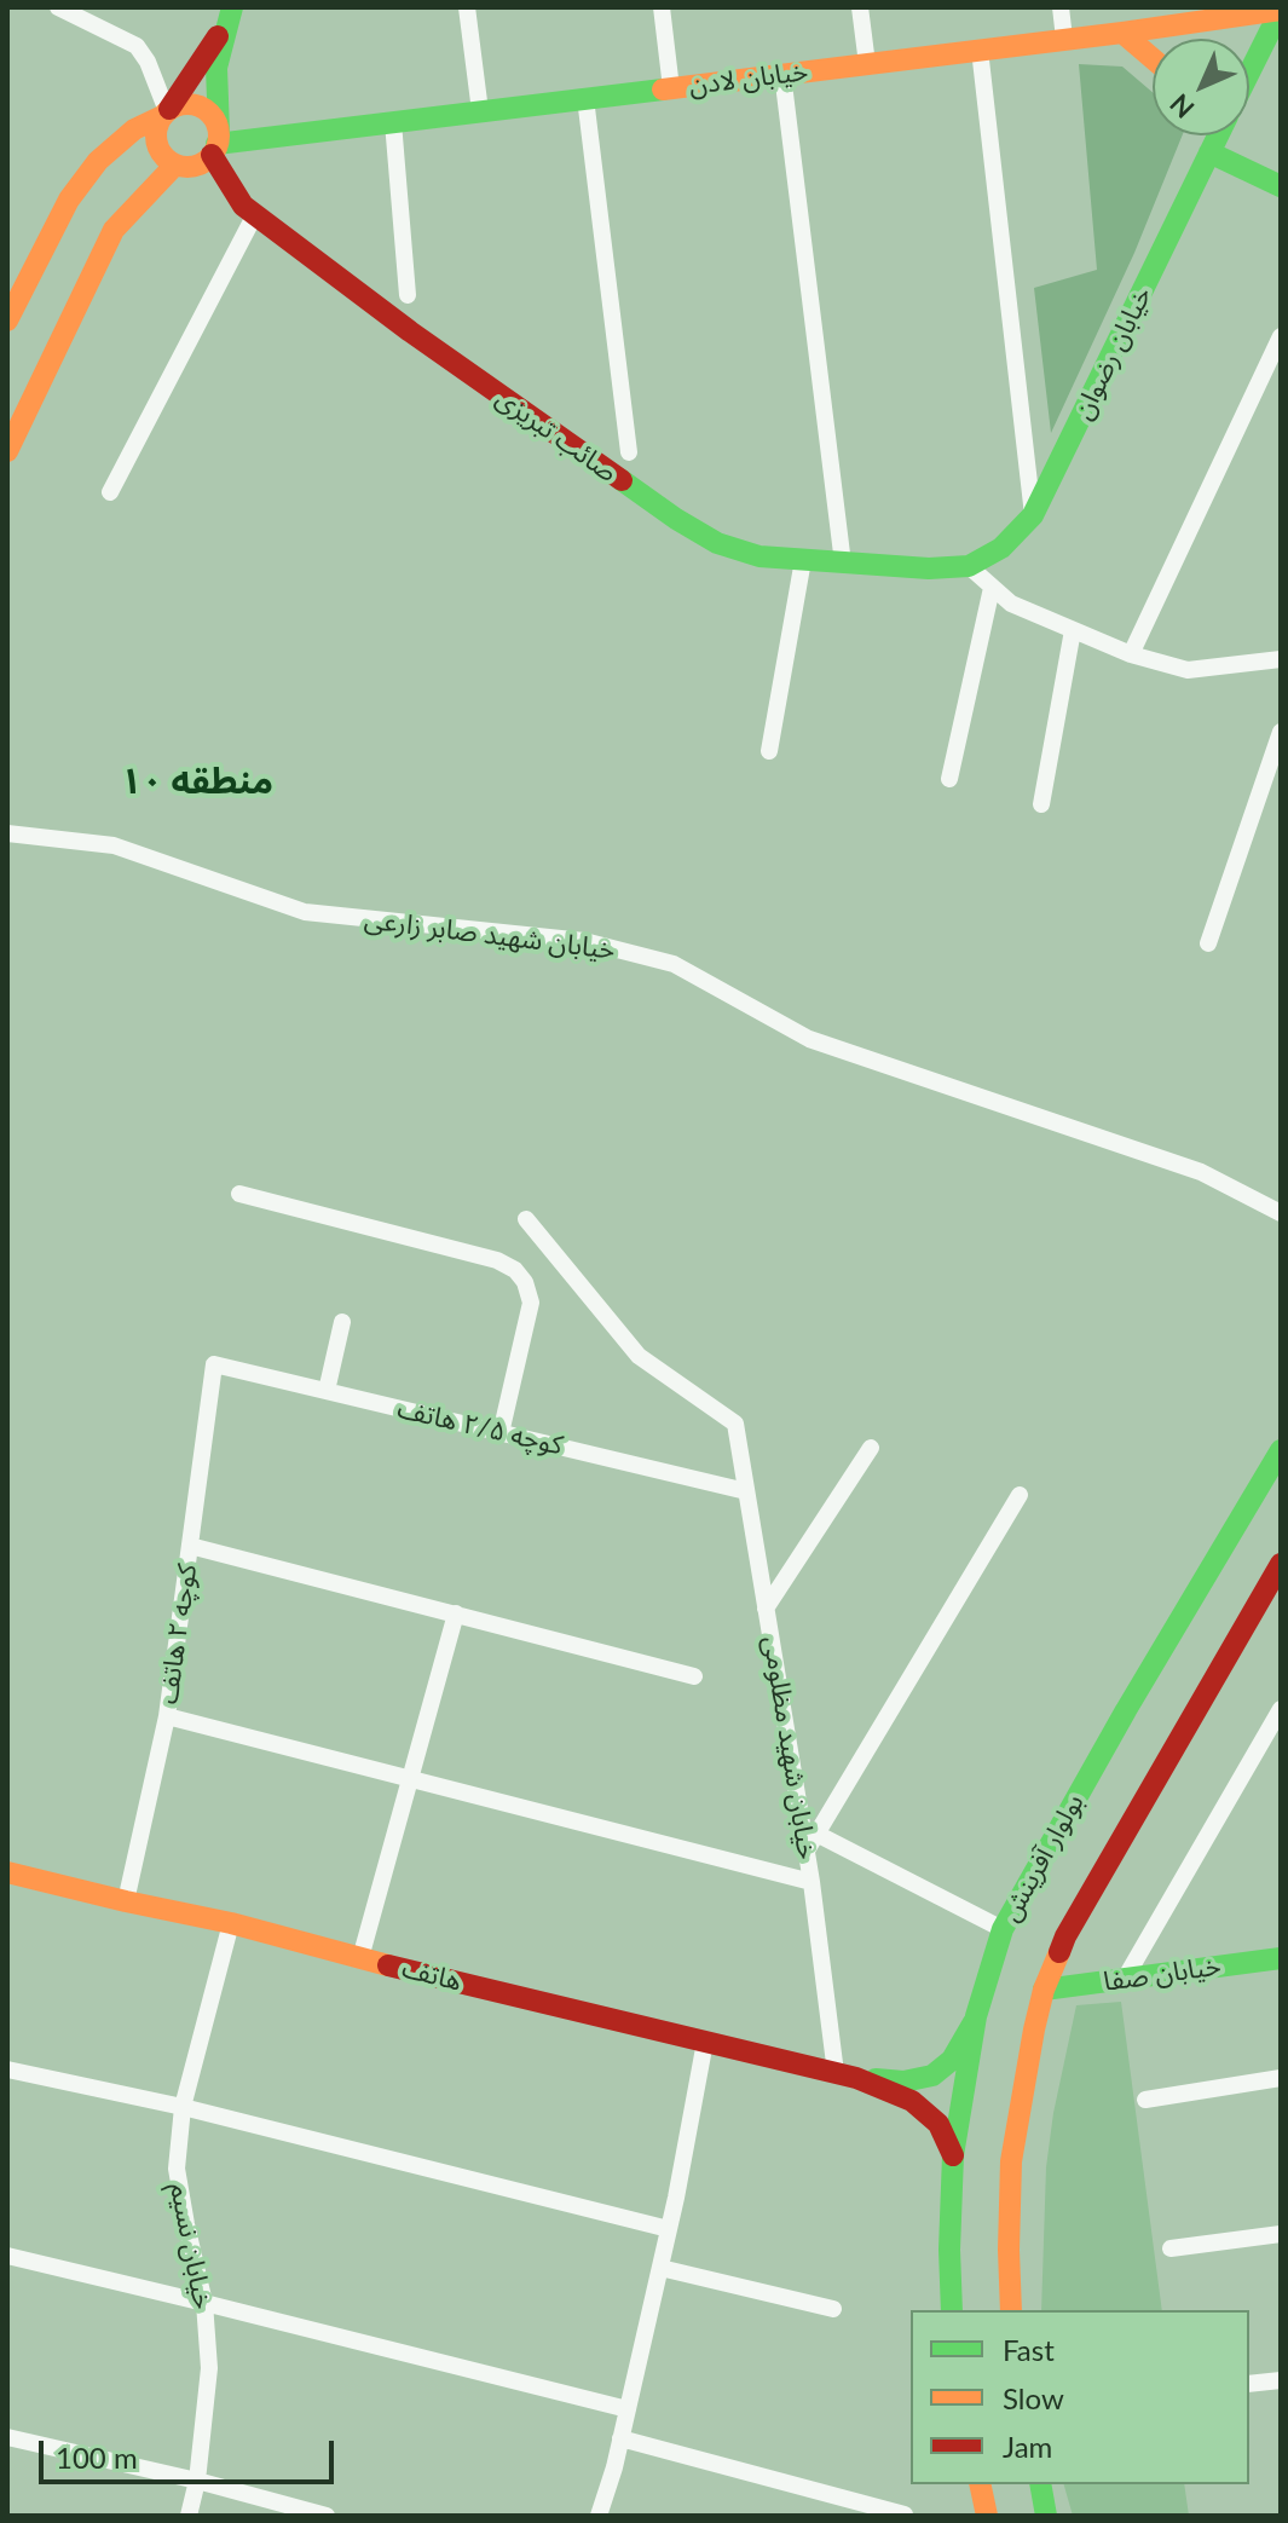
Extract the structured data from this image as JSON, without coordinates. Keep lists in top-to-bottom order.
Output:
{
  "streets": {
    "street": [
      "خیابان لادن",
      "خیابان رضوان",
      "صائب تبریزی",
      "خیابان شهید صابر زارعی",
      "کوچه ۲/۵ هاتف",
      "کوچه ۲ هاتف",
      "خیابان شهید مظلومی",
      "بولوار آفرینش",
      "خیابان صفا",
      "هاتف",
      "خیابان نسیم"
    ]
  },
  "crossings": [
    ["خیابان لادن", "خیابان رضوان"],
    ["خیابان لادن", "صائب تبریزی"],
    ["خیابان رضوان", "صائب تبریزی"],
    ["کوچه ۲/۵ هاتف", "کوچه ۲ هاتف"],
    ["کوچه ۲/۵ هاتف", "خیابان شهید مظلومی"],
    ["کوچه ۲ هاتف", "هاتف"],
    ["خیابان شهید مظلومی", "هاتف"],
    ["بولوار آفرینش", "هاتف"],
    ["هاتف", "خیابان نسیم"]
  ],
  "districts": ["منطقه ۱۰"],
  "legend": ["Fast", "Slow", "Jam"],
  "scale_bar": "100 m",
  "north": "bottom left"
}
